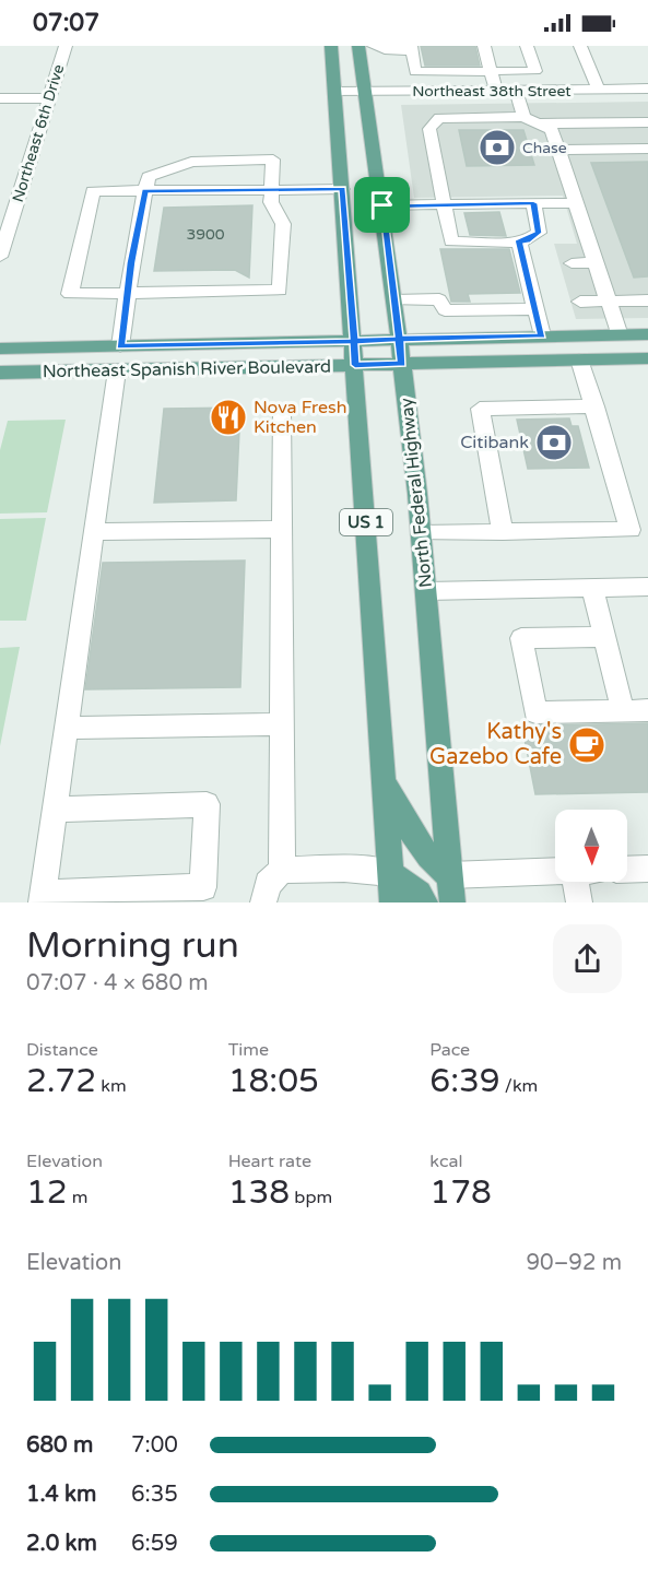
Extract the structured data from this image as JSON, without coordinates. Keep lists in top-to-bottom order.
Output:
{
  "streets": {
    "main road": ["Northeast Spanish River Boulevard", "North Federal Highway", "US 1"],
    "street": ["Northeast 38th Street", "Northeast 6th Drive"]
  },
  "crossings": [
    ["Northeast 38th Street", "North Federal Highway"],
    ["Northeast 38th Street", "US 1"],
    ["Northeast Spanish River Boulevard", "North Federal Highway"],
    ["Northeast Spanish River Boulevard", "US 1"]
  ],
  "places": {
    "bank": ["Chase", "Citibank"],
    "restaurant": ["Nova Fresh Kitchen"],
    "cafe": ["Kathy's Gazebo Cafe"]
  },
  "house_numbers": ["3900"],
  "north": "bottom",
  "page": {
    "status": "07:07",
    "heading": ["Morning run", "07:07 · 4 × 680 m"],
    "stats": [
      ["Distance", "2.72 km"],
      ["Time", "18:05"],
      ["Pace", "6:39 /km"],
      ["Elevation", "12 m"],
      ["Heart rate", "138 bpm"],
      ["kcal", "178"]
    ],
    "chart": ["Elevation", "90–92 m"],
    "list": [
      {
        "name": "680 m",
        "note": "7:00"
      },
      {
        "name": "1.4 km",
        "note": "6:35"
      },
      {
        "name": "2.0 km",
        "note": "6:59"
      }
    ]
  }
}
